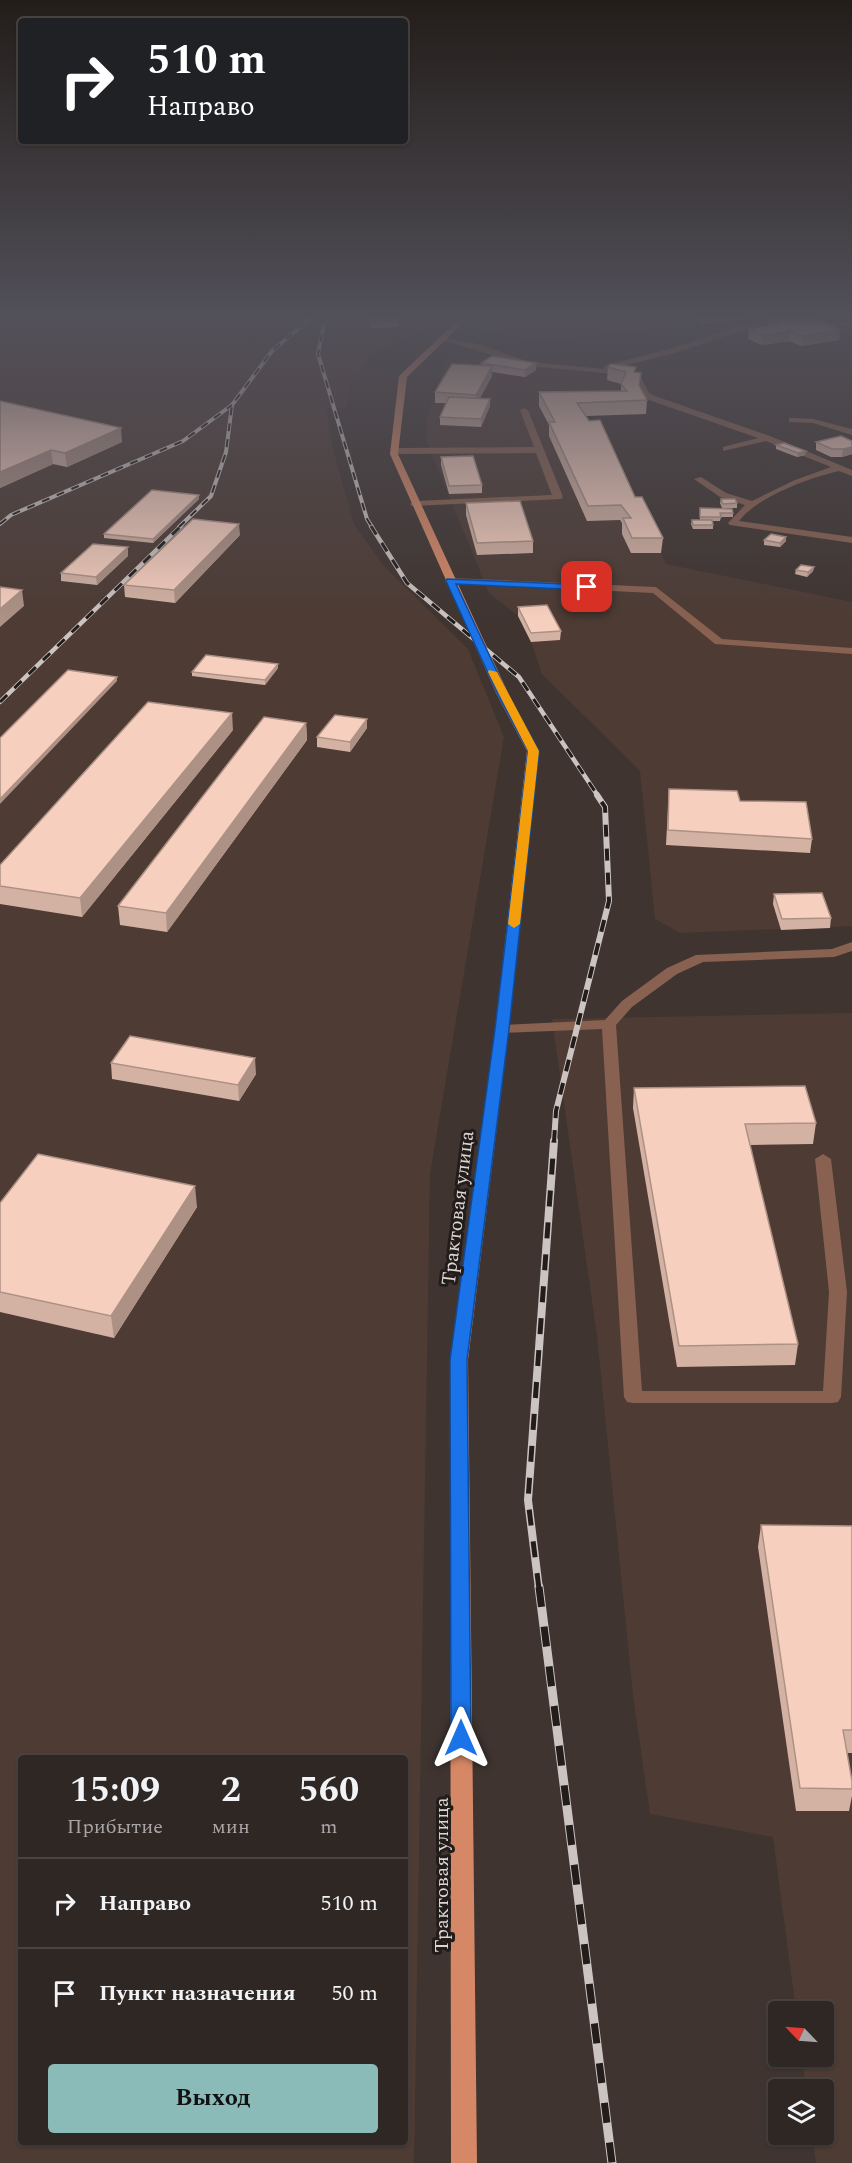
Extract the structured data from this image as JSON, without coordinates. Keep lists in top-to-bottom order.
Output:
{
  "streets": {
    "main road": ["Трактовая улица"]
  },
  "north": "top left",
  "page": {
    "turn": ["510 m", "Направо"],
    "eta": [
      "15:09",
      "Прибытие",
      "2",
      "мин",
      "560",
      "m"
    ],
    "list": [
      {
        "name": "Направо",
        "value": "510 m"
      },
      {
        "name": "Пункт назначения",
        "value": "50 m"
      }
    ],
    "buttons": "Выход"
  }
}
